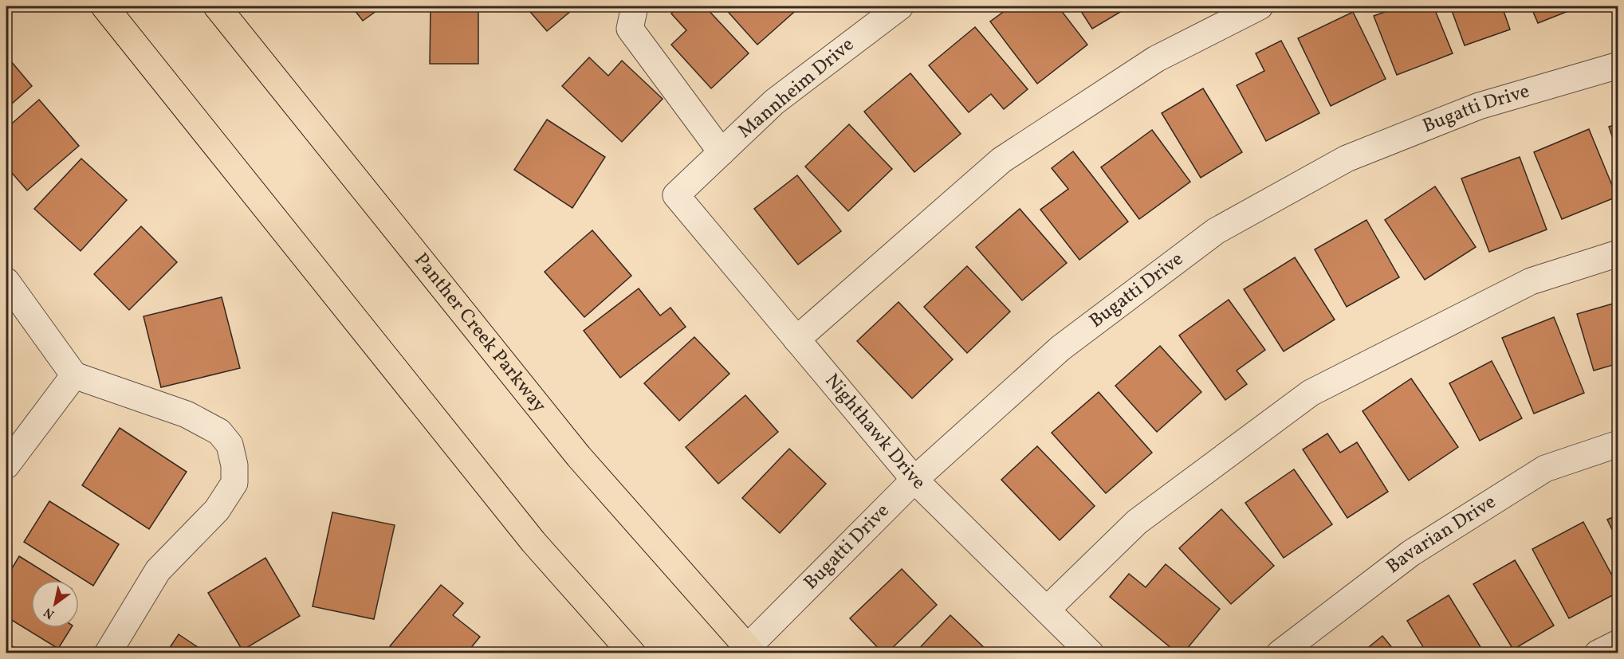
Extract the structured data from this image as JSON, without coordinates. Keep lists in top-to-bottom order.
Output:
{
  "streets": {
    "main road": ["Panther Creek Parkway"],
    "street": [
      "Mannheim Drive",
      "Bugatti Drive",
      "Nighthawk Drive",
      "Bavarian Drive"
    ]
  },
  "crossings": [
    ["Mannheim Drive", "Nighthawk Drive"],
    ["Bugatti Drive", "Panther Creek Parkway"],
    ["Bugatti Drive", "Nighthawk Drive"]
  ],
  "north": "bottom left"
}
